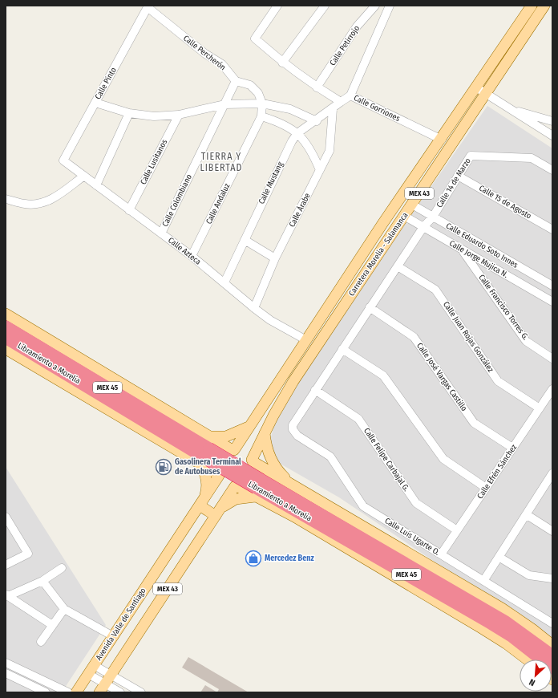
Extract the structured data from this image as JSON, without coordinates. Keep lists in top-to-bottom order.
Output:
{
  "streets": {
    "highway": ["Libramiento a Morelia", "MEX 45"],
    "main road": ["MEX 43", "Carretera Morelia - Salamanca", "Avenida Valle de Santiago"],
    "street": [
      "Calle Petirrojo",
      "Calle Percherón",
      "Calle Pinto",
      "Calle Gorriones",
      "Calle Lusitanos",
      "Calle Mustang",
      "Calle 14 de Marzo",
      "Calle Colombiano",
      "Calle 15 de Agosto",
      "Calle Andaluz",
      "Calle Árabe",
      "Calle Eduardo Soto Innes",
      "Calle Azteca",
      "Calle Jorge Mujica N.",
      "Calle Francisco Torres G.",
      "Calle Juan Rojas González",
      "Calle José Vargas Castillo",
      "Calle Felipe Carbajal G.",
      "Calle Efrén Sánchez",
      "Calle Luis Ugarte O."
    ]
  },
  "crossings": [
    ["Calle Petirrojo", "Calle Gorriones"],
    ["Calle Percherón", "Calle Pinto"],
    ["Calle Percherón", "Calle Colombiano"],
    ["Calle Pinto", "Calle Azteca"],
    ["Calle Gorriones", "Calle Mustang"],
    ["Calle Gorriones", "Carretera Morelia - Salamanca"],
    ["Calle Lusitanos", "Calle Azteca"],
    ["Calle Mustang", "Calle Árabe"],
    ["Calle Mustang", "Calle Azteca"],
    ["Calle 14 de Marzo", "Calle 15 de Agosto"],
    ["Calle 14 de Marzo", "Calle Eduardo Soto Innes"],
    ["Calle 14 de Marzo", "Calle Jorge Mujica N."],
    ["Calle 14 de Marzo", "Calle Juan Rojas González"],
    ["Calle 14 de Marzo", "Calle José Vargas Castillo"],
    ["Calle 14 de Marzo", "Calle Felipe Carbajal G."],
    ["Calle 14 de Marzo", "Calle Luis Ugarte O."],
    ["MEX 43", "Carretera Morelia - Salamanca"],
    ["MEX 43", "Avenida Valle de Santiago"],
    ["Calle Colombiano", "Calle Azteca"],
    ["Calle Andaluz", "Calle Azteca"],
    ["Calle Árabe", "Calle Azteca"],
    ["Calle Eduardo Soto Innes", "Carretera Morelia - Salamanca"],
    ["Calle Azteca", "Carretera Morelia - Salamanca"],
    ["Carretera Morelia - Salamanca", "Calle Jorge Mujica N."],
    ["Carretera Morelia - Salamanca", "Avenida Valle de Santiago"],
    ["Calle Jorge Mujica N.", "Calle Francisco Torres G."],
    ["Calle Juan Rojas González", "Calle Efrén Sánchez"],
    ["Calle José Vargas Castillo", "Calle Efrén Sánchez"],
    ["Calle Felipe Carbajal G.", "Calle Efrén Sánchez"],
    ["Calle Efrén Sánchez", "Calle Luis Ugarte O."]
  ],
  "districts": ["TIERRA Y LIBERTAD"],
  "places": {
    "fuel station": ["Gasolinera Terminal de Autobuses"],
    "shop": ["Mercedez Benz"]
  },
  "north": "bottom left"
}
